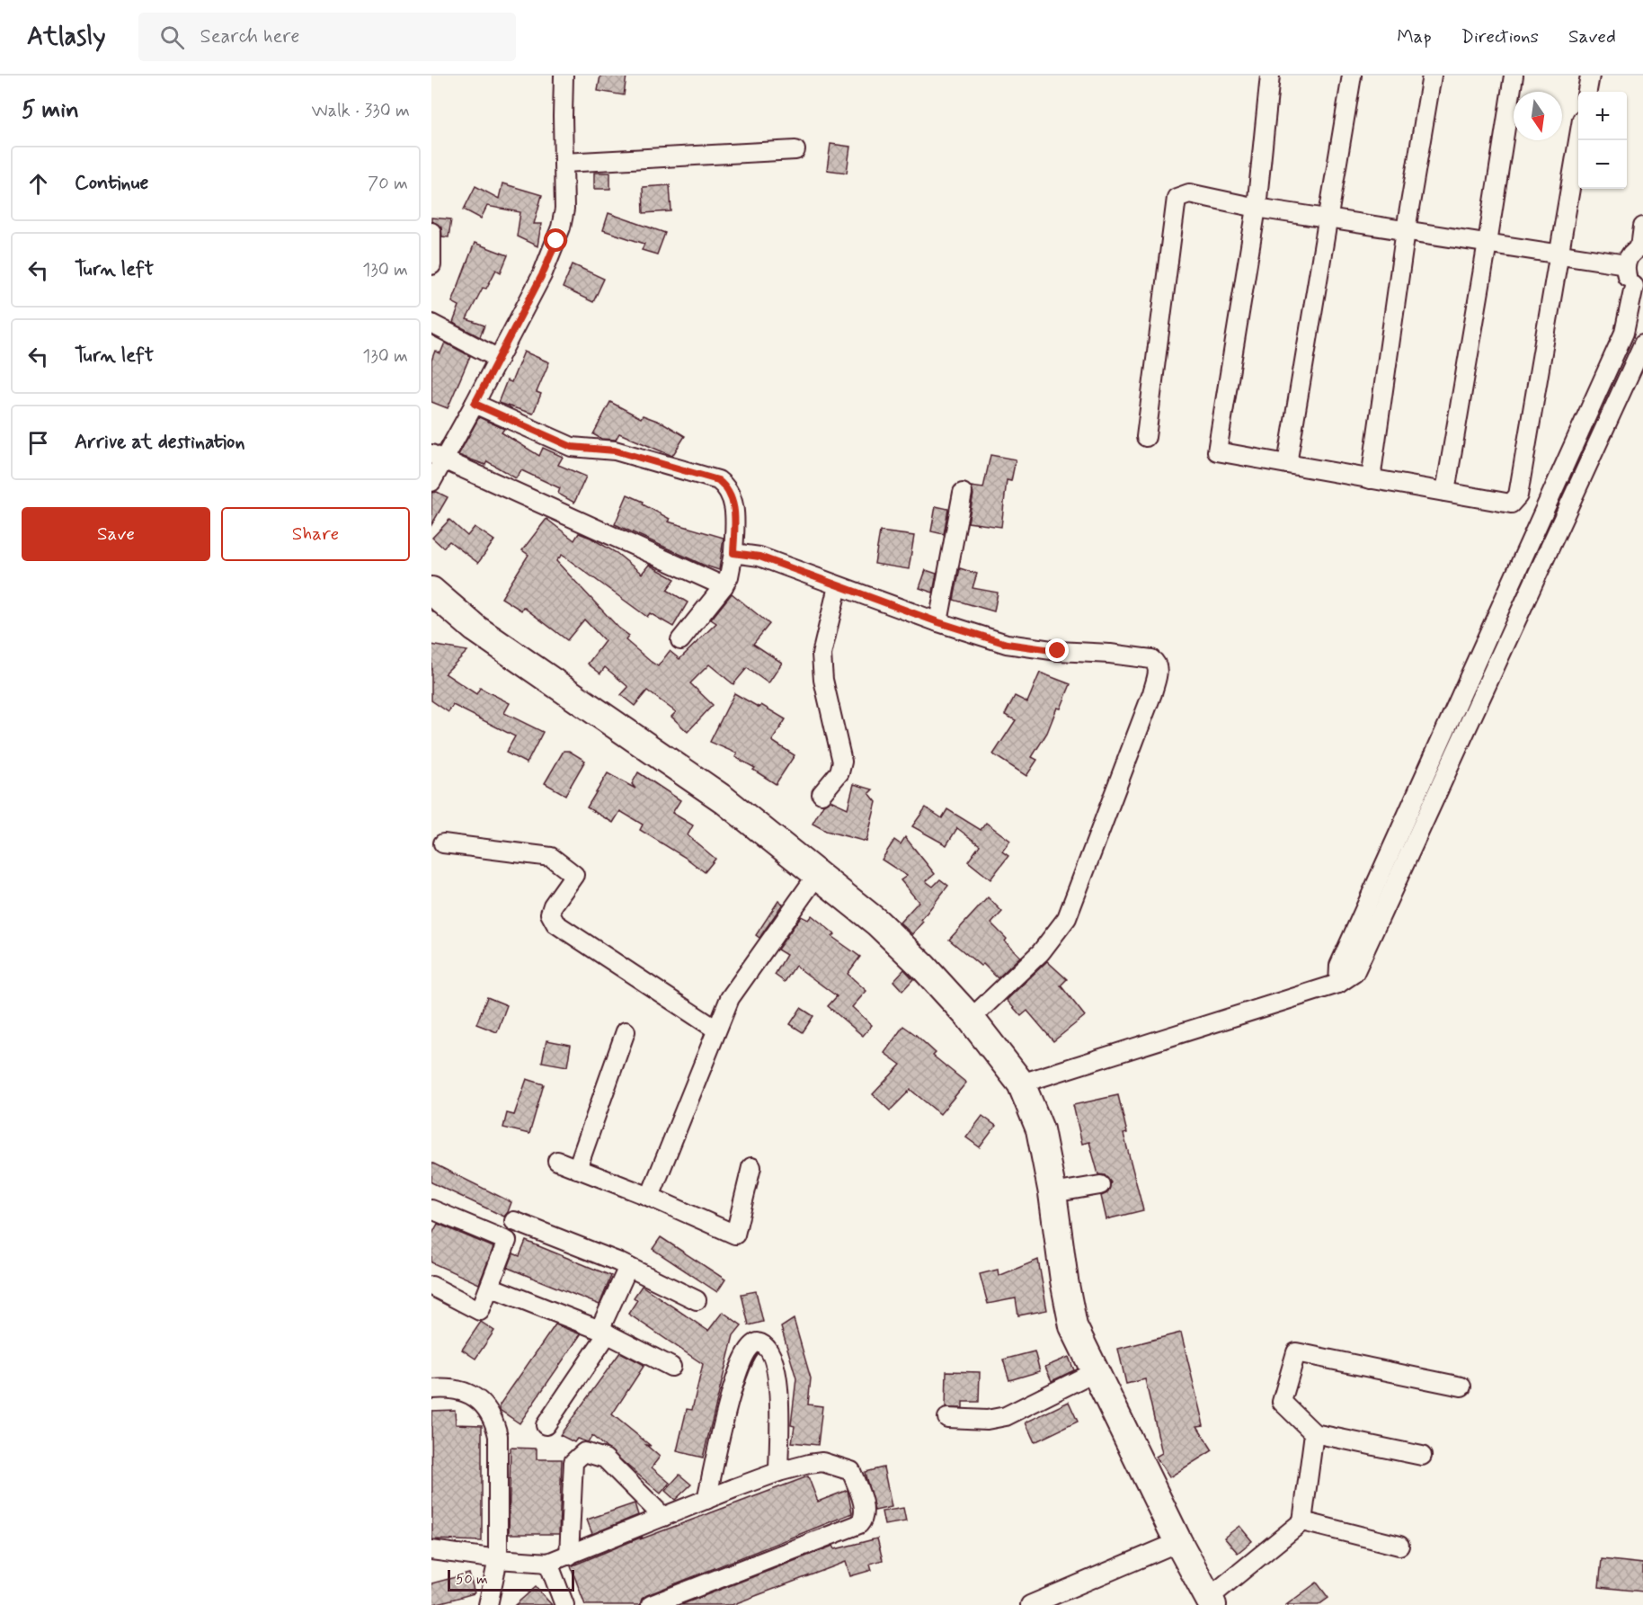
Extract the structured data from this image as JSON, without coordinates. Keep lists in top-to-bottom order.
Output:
{
  "scale_bar": "50 m",
  "north": "bottom",
  "page": {
    "header": "Atlasly",
    "search": "Search here",
    "nav": ["Map", "Directions", "Saved"],
    "heading": ["5 min", "Walk · 330 m"],
    "map_buttons": ["+", "−"],
    "list": [
      ["Continue", "70 m"],
      ["Turn left", "130 m"],
      ["Turn left", "130 m"],
      "Arrive at destination"
    ],
    "buttons": ["Save", "Share"],
    "scale": "50 m"
  }
}
